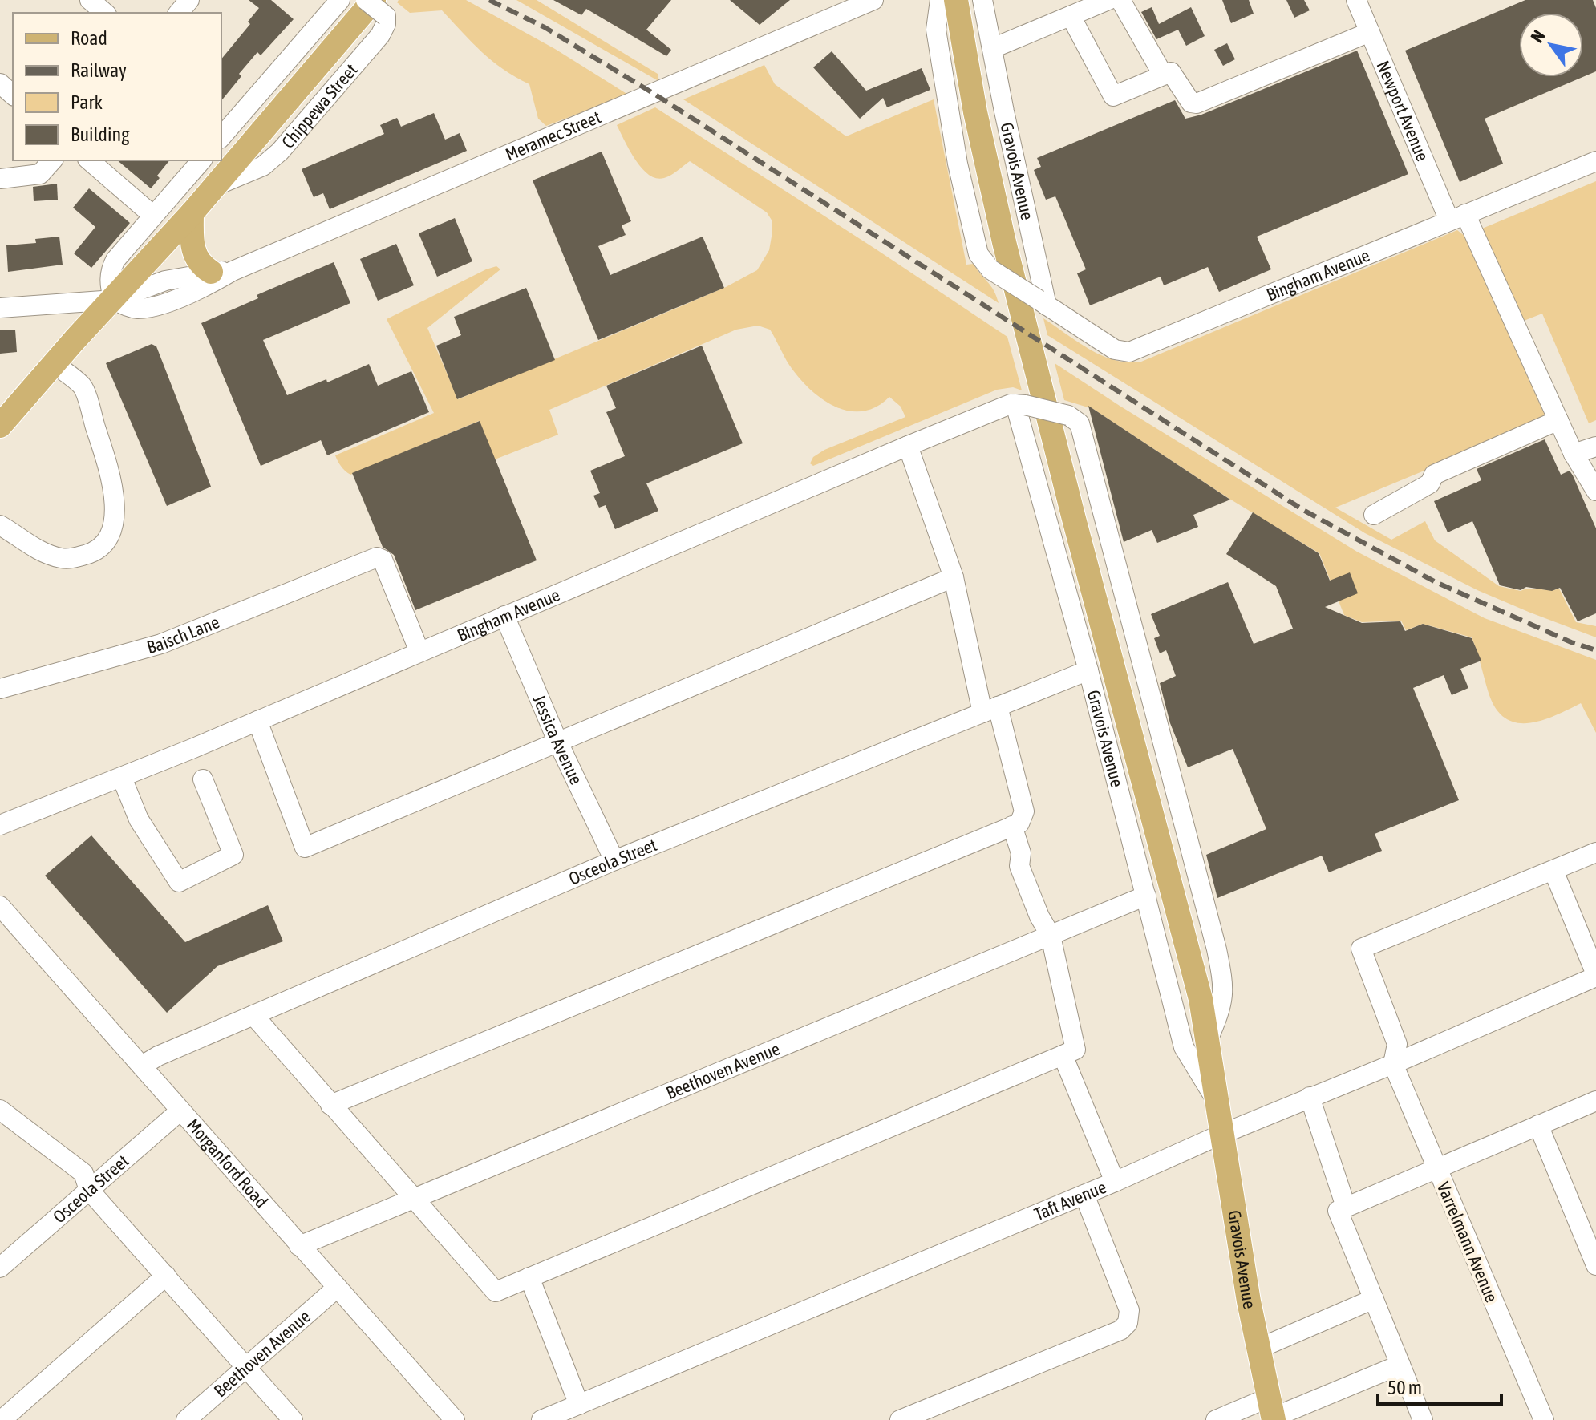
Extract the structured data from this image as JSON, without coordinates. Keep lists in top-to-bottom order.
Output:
{
  "streets": {
    "main road": ["Chippewa Street", "Gravois Avenue"],
    "street": [
      "Newport Avenue",
      "Meramec Street",
      "Bingham Avenue",
      "Baisch Lane",
      "Jessica Avenue",
      "Osceola Street",
      "Beethoven Avenue",
      "Morganford Road",
      "Taft Avenue",
      "Varrelmann Avenue"
    ]
  },
  "crossings": [
    ["Chippewa Street", "Meramec Street"],
    ["Newport Avenue", "Bingham Avenue"],
    ["Gravois Avenue", "Bingham Avenue"],
    ["Gravois Avenue", "Osceola Street"],
    ["Gravois Avenue", "Beethoven Avenue"],
    ["Gravois Avenue", "Taft Avenue"],
    ["Bingham Avenue", "Baisch Lane"],
    ["Bingham Avenue", "Jessica Avenue"],
    ["Jessica Avenue", "Osceola Street"],
    ["Osceola Street", "Morganford Road"],
    ["Beethoven Avenue", "Morganford Road"],
    ["Taft Avenue", "Varrelmann Avenue"]
  ],
  "legend": [
    "Road",
    "Railway",
    "Park",
    "Building"
  ],
  "scale_bar": "50 m",
  "north": "top left"
}
